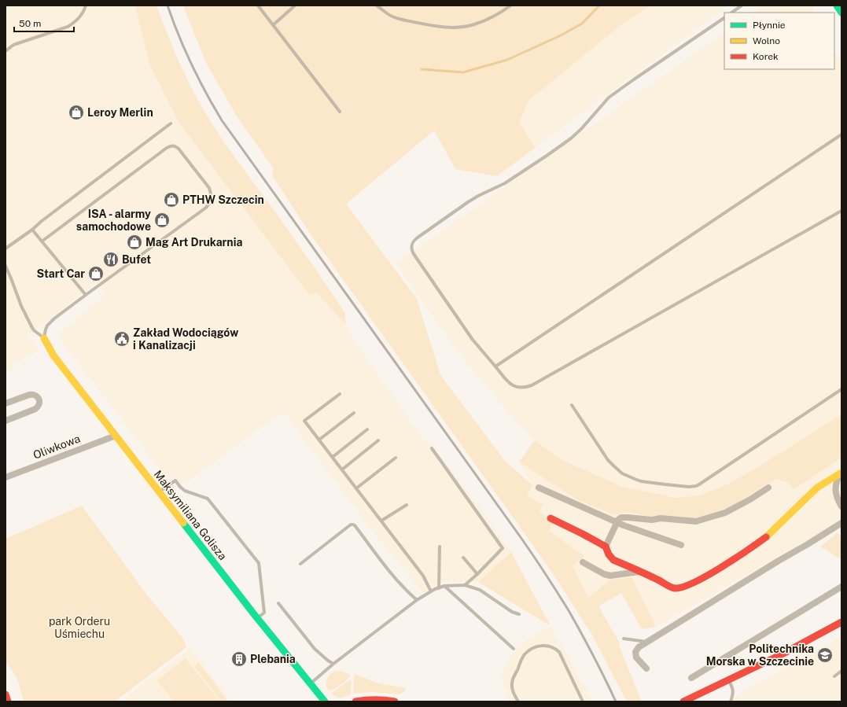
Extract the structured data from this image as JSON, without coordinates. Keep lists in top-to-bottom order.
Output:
{
  "streets": {
    "street": ["Oliwkowa", "Maksymiliana Golisza"]
  },
  "crossings": [
    ["Oliwkowa", "Maksymiliana Golisza"]
  ],
  "parks": ["park Orderu Uśmiechu"],
  "places": {
    "shop": [
      "Leroy Merlin",
      "PTHW Szczecin",
      "ISA - alarmy samochodowe",
      "Mag Art Drukarnia",
      "Start Car"
    ],
    "restaurant": ["Bufet"],
    "public building": ["Zakład Wodociągów i Kanalizacji"],
    "school or university": ["Politechnika Morska w Szczecinie"],
    "building": ["Plebania"]
  },
  "legend": ["Płynnie", "Wolno", "Korek"],
  "scale_bar": "50 m"
}
